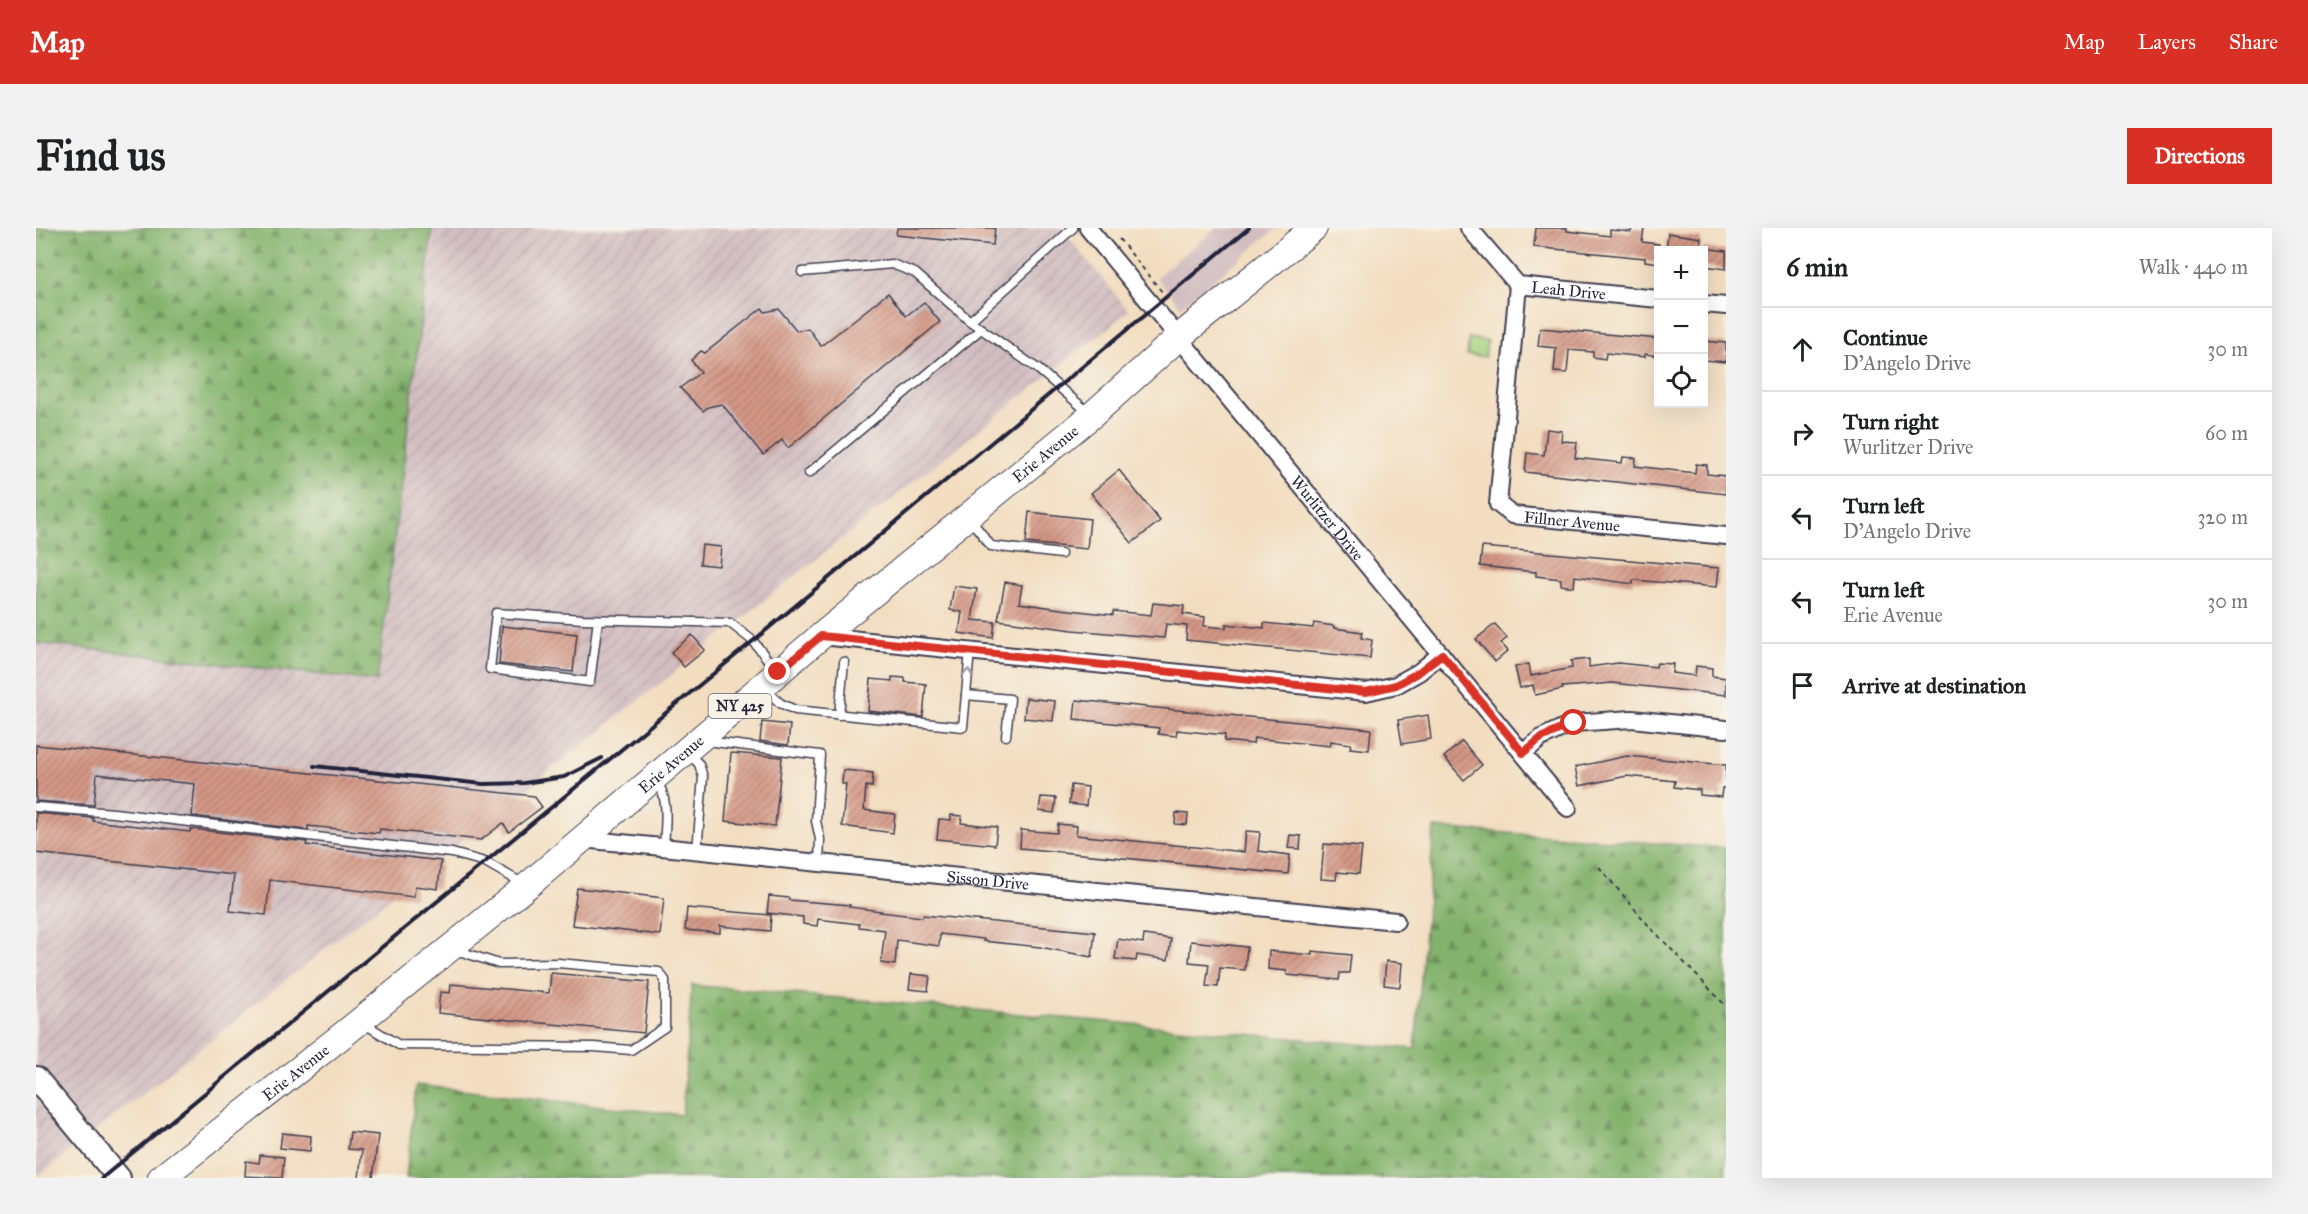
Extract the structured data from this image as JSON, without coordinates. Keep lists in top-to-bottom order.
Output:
{
  "streets": {
    "main road": ["Erie Avenue", "NY 425"],
    "street": [
      "Leah Drive",
      "Wurlitzer Drive",
      "Fillner Avenue",
      "Sisson Drive"
    ]
  },
  "crossings": [
    ["Leah Drive", "Fillner Avenue"],
    ["Erie Avenue", "Wurlitzer Drive"],
    ["Erie Avenue", "Sisson Drive"]
  ],
  "page": {
    "header": "Map",
    "nav": ["Map", "Layers", "Share"],
    "buttons": "Directions",
    "title": "Find us",
    "heading": ["6 min", "Walk · 440 m"],
    "map_buttons": ["+", "−"],
    "list": [
      ["Continue", "D'Angelo Drive", "30 m"],
      ["Turn right", "Wurlitzer Drive", "60 m"],
      ["Turn left", "D'Angelo Drive", "320 m"],
      ["Turn left", "Erie Avenue", "30 m"],
      "Arrive at destination"
    ]
  }
}
